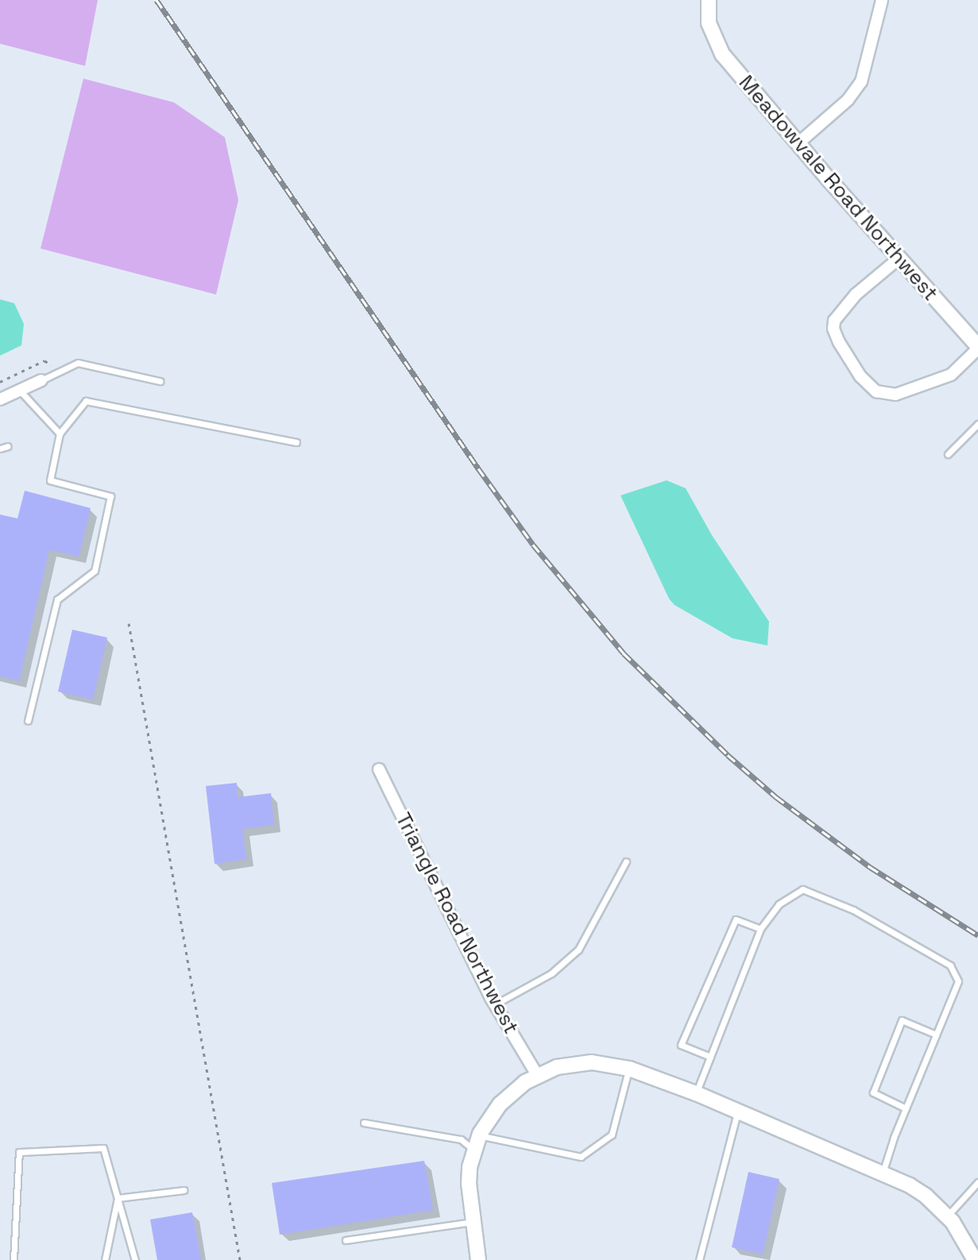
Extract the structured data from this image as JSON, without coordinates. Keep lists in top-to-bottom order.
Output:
{
  "streets": {
    "street": ["Meadowvale Road Northwest", "Triangle Road Northwest"]
  }
}
